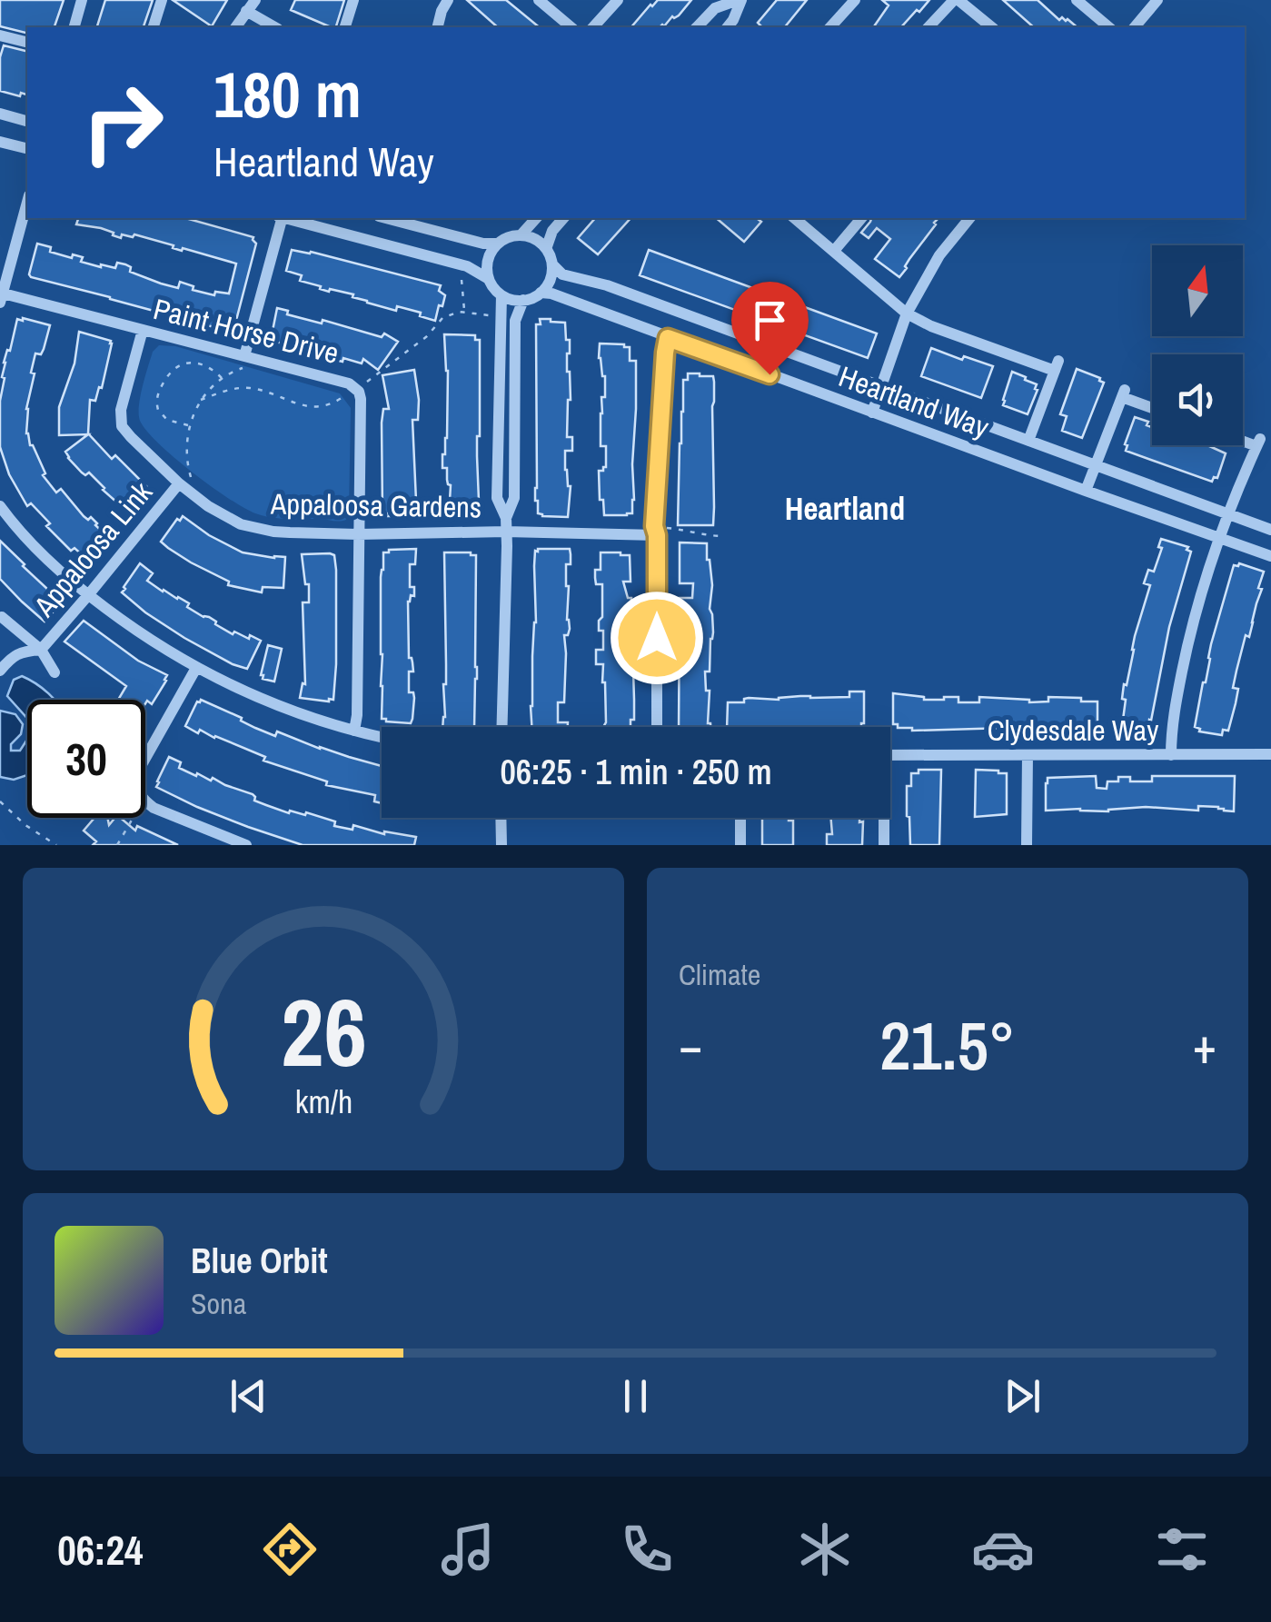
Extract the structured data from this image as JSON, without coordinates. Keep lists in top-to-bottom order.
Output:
{
  "streets": {
    "street": [
      "Paint Horse Drive",
      "Heartland Way",
      "Appaloosa Gardens",
      "Appaloosa Link",
      "Clydesdale Way"
    ]
  },
  "crossings": [
    ["Paint Horse Drive", "Appaloosa Gardens"],
    ["Appaloosa Gardens", "Appaloosa Link"]
  ],
  "districts": ["Heartland"],
  "north": "top",
  "page": {
    "turn": ["180 m", "Heartland Way"],
    "limit": "30",
    "trip": "06:25 · 1 min · 250 m",
    "tile": "Climate",
    "heat": ["−", "21.5°", "+"],
    "song": ["Blue Orbit", "Sona"],
    "tabs": "06:24",
    "gauge": ["26", "km/h"]
  }
}
